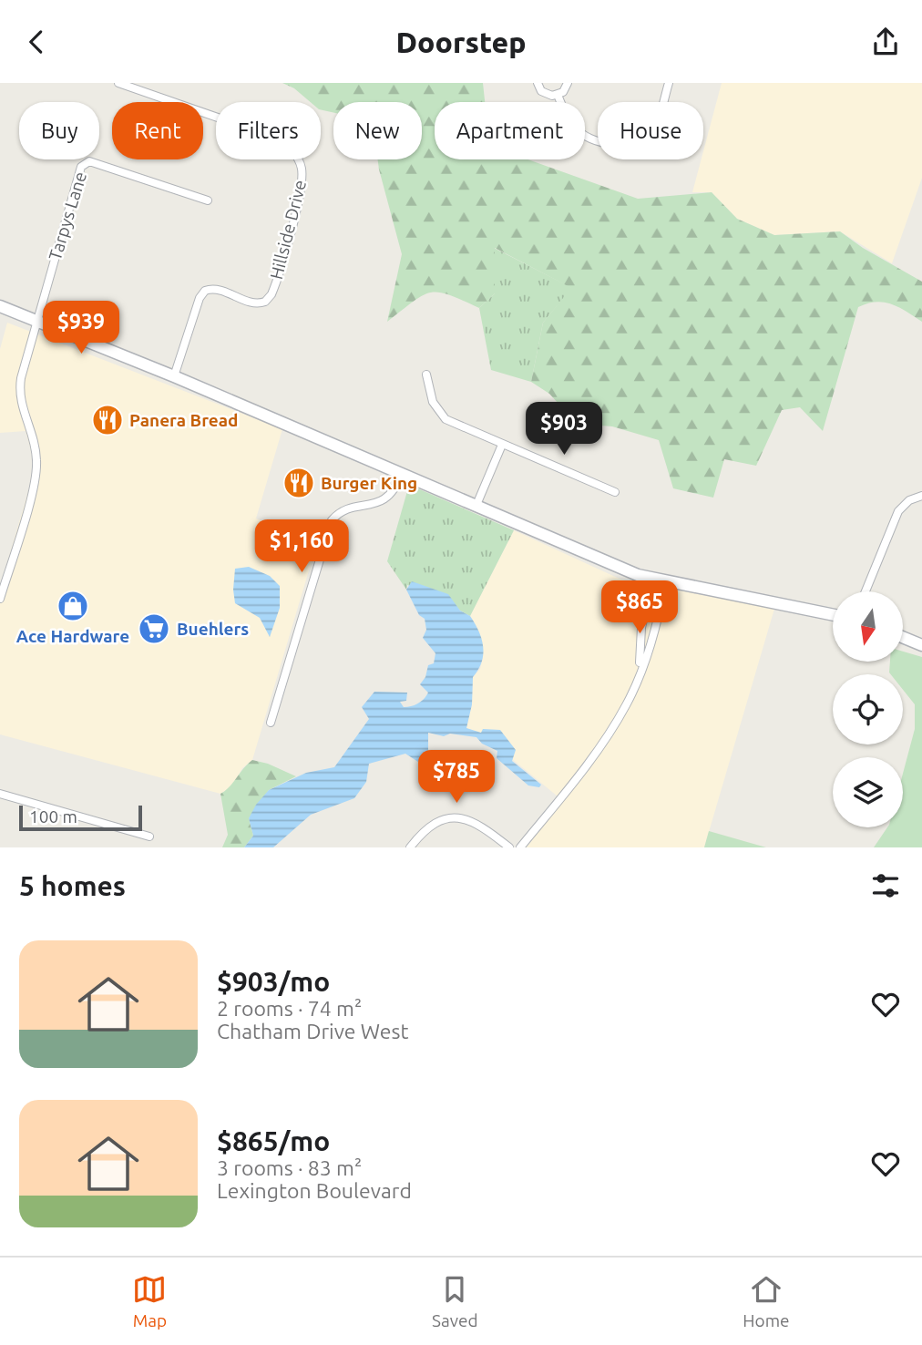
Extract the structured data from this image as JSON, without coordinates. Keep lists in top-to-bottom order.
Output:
{
  "streets": {
    "street": ["Tarpys Lane", "Hillside Drive"]
  },
  "places": {
    "restaurant": ["Panera Bread", "Burger King"],
    "shop": ["Ace Hardware"],
    "supermarket": ["Buehlers"]
  },
  "scale_bar": "100 m",
  "north": "bottom",
  "page": {
    "header": "Doorstep",
    "chip": [
      "Buy",
      "Rent",
      "Filters",
      "New",
      "Apartment",
      "House"
    ],
    "price": [
      "$939",
      "$903",
      "$1,160",
      "$865",
      "$785"
    ],
    "scale": "100 m",
    "heading": "5 homes",
    "list": [
      {
        "name": "$903/mo",
        "note": "2 rooms · 74 m² · Chatham Drive West"
      },
      {
        "name": "$865/mo",
        "note": "3 rooms · 83 m² · Lexington Boulevard"
      }
    ],
    "tabs": ["Map", "Saved", "Home"]
  }
}
